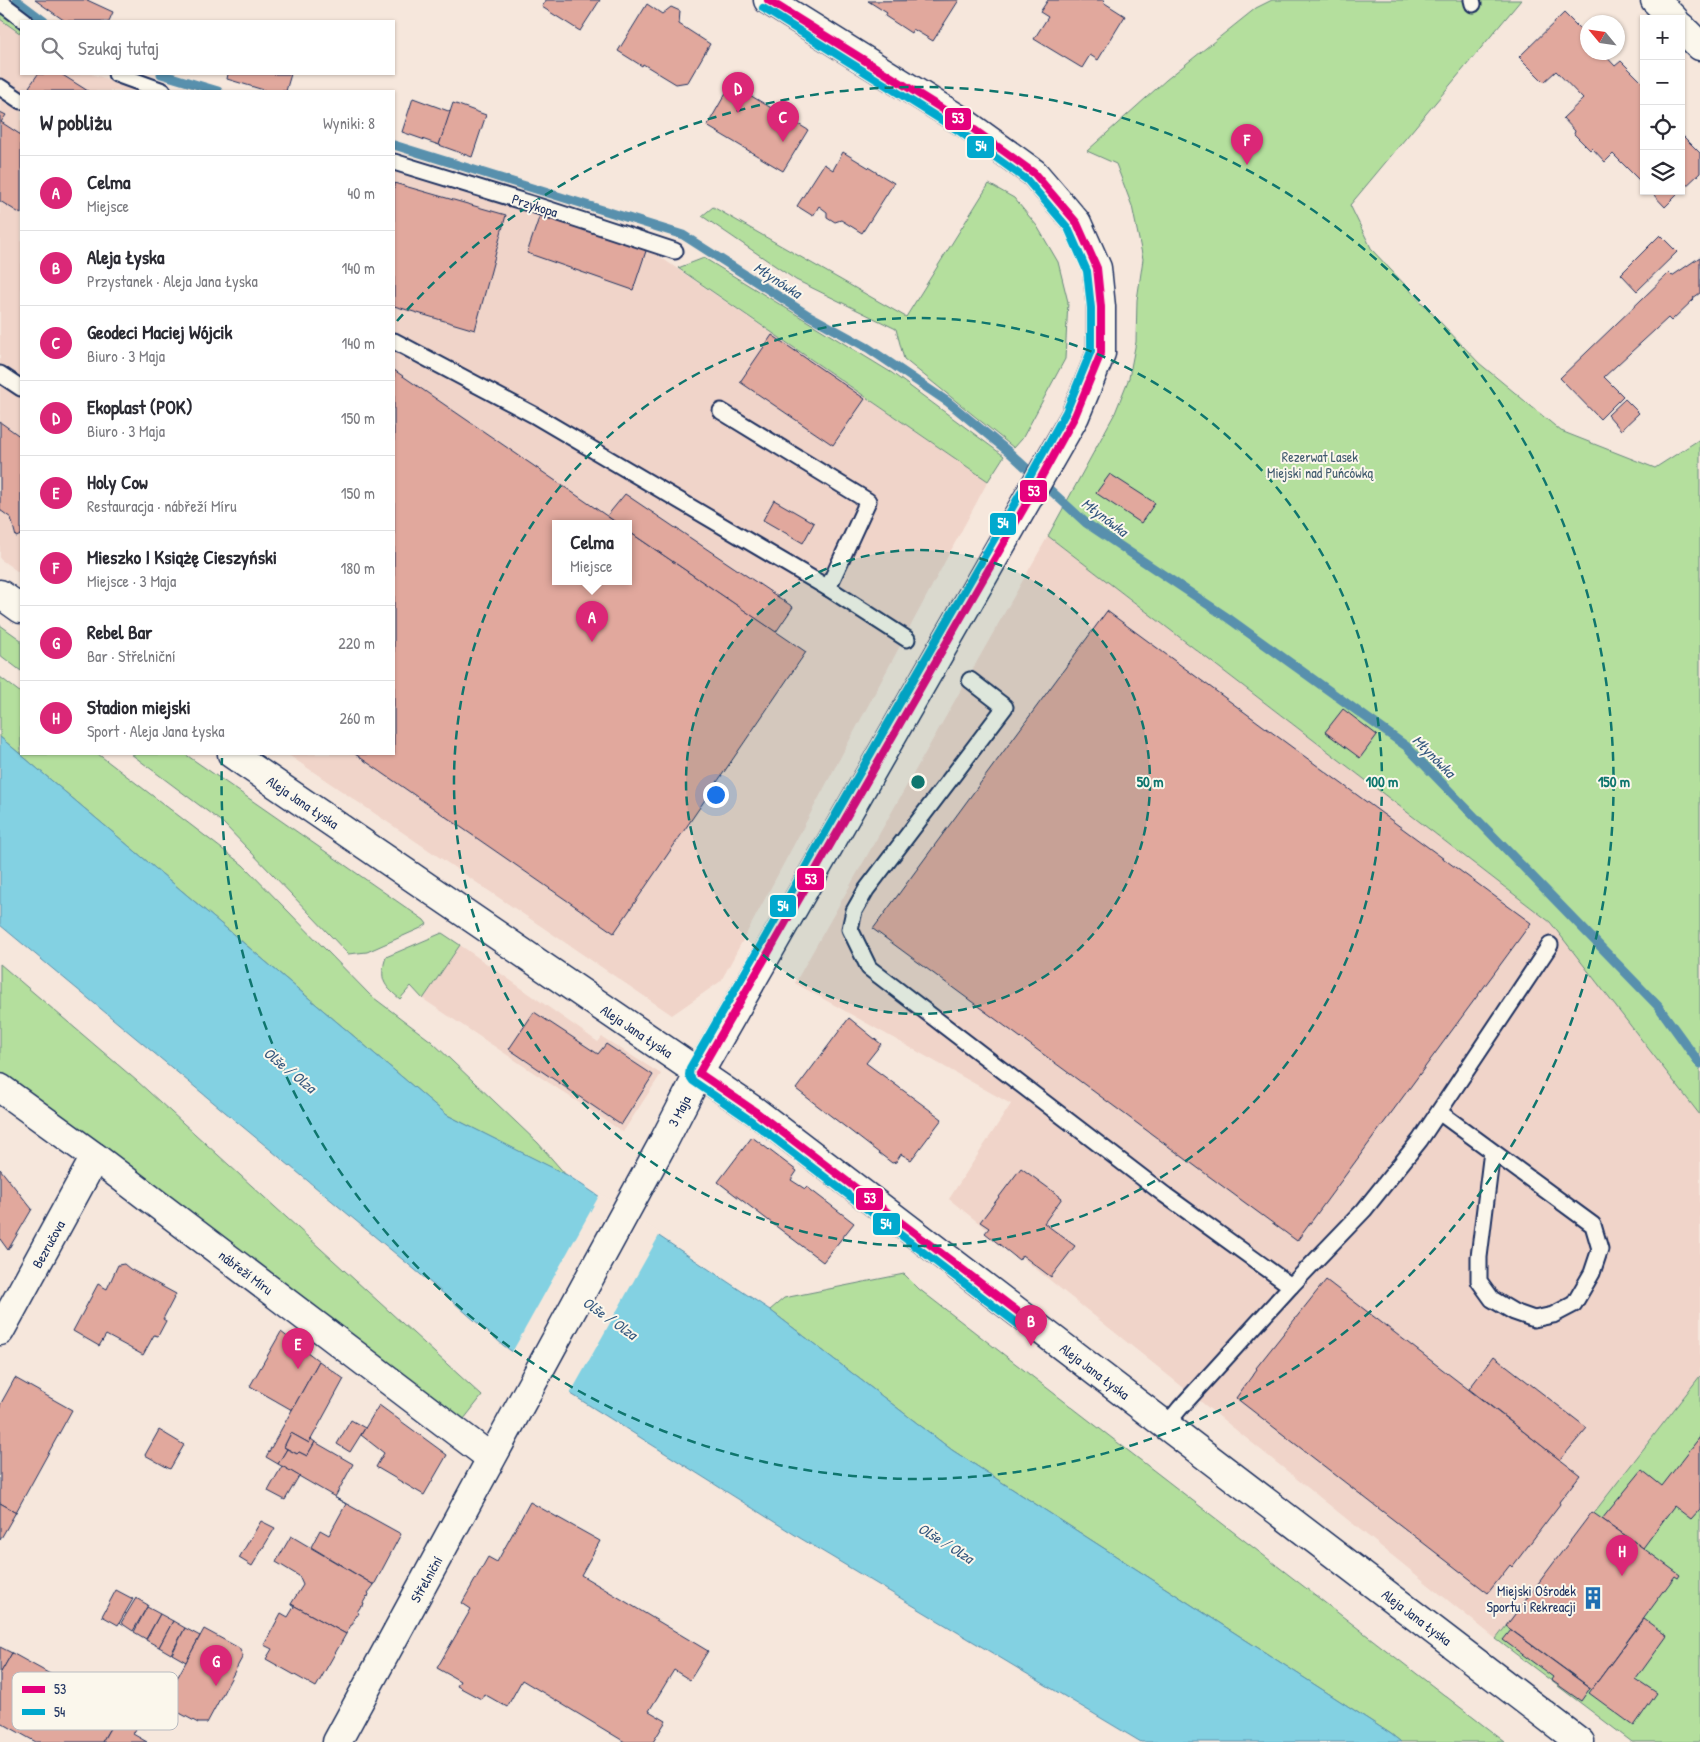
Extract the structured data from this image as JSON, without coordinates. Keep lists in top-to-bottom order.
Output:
{
  "streets": {
    "street": [
      "Aleja Jana Łyska",
      "3 Maja",
      "Bezručova",
      "nábřeží Míru",
      "Střelniční"
    ],
    "lane": ["Przykopa"]
  },
  "crossings": [
    ["Aleja Jana Łyska", "3 Maja"],
    ["3 Maja", "Střelniční"],
    ["Bezručova", "nábřeží Míru"],
    ["nábřeží Míru", "Střelniční"]
  ],
  "water": ["Młynówka", "Olše / Olza"],
  "parks": ["Rezerwat Lasek Miejski nad Puńcówką"],
  "places": {
    "building": ["Miejski Ośrodek Sportu i Rekreacji"]
  },
  "lines": ["transit line 53", "transit line 54"],
  "legend": ["53", "54"],
  "north": "top left",
  "page": {
    "map_buttons": ["+", "−"],
    "search": "Szukaj tutaj",
    "pins": [
      "D",
      "C",
      "F",
      "A",
      "B",
      "E",
      "H",
      "G"
    ],
    "heading": ["W pobliżu", "Wyniki: 8"],
    "list": [
      {
        "mark": "A",
        "name": "Celma",
        "note": "Miejsce",
        "value": "40 m"
      },
      {
        "mark": "B",
        "name": "Aleja Łyska",
        "note": "Przystanek · Aleja Jana Łyska",
        "value": "140 m"
      },
      {
        "mark": "C",
        "name": "Geodeci Maciej Wójcik",
        "note": "Biuro · 3 Maja",
        "value": "140 m"
      },
      {
        "mark": "D",
        "name": "Ekoplast (POK)",
        "note": "Biuro · 3 Maja",
        "value": "150 m"
      },
      {
        "mark": "E",
        "name": "Holy Cow",
        "note": "Restauracja · nábřeží Míru",
        "value": "150 m"
      },
      {
        "mark": "F",
        "name": "Mieszko I Książę Cieszyński",
        "note": "Miejsce · 3 Maja",
        "value": "180 m"
      },
      {
        "mark": "G",
        "name": "Rebel Bar",
        "note": "Bar · Střelniční",
        "value": "220 m"
      },
      {
        "mark": "H",
        "name": "Stadion miejski",
        "note": "Sport · Aleja Jana Łyska",
        "value": "260 m"
      }
    ],
    "popup": ["Celma", "Miejsce"]
  },
  "rings": ["50 m", "100 m", "150 m"]
}
